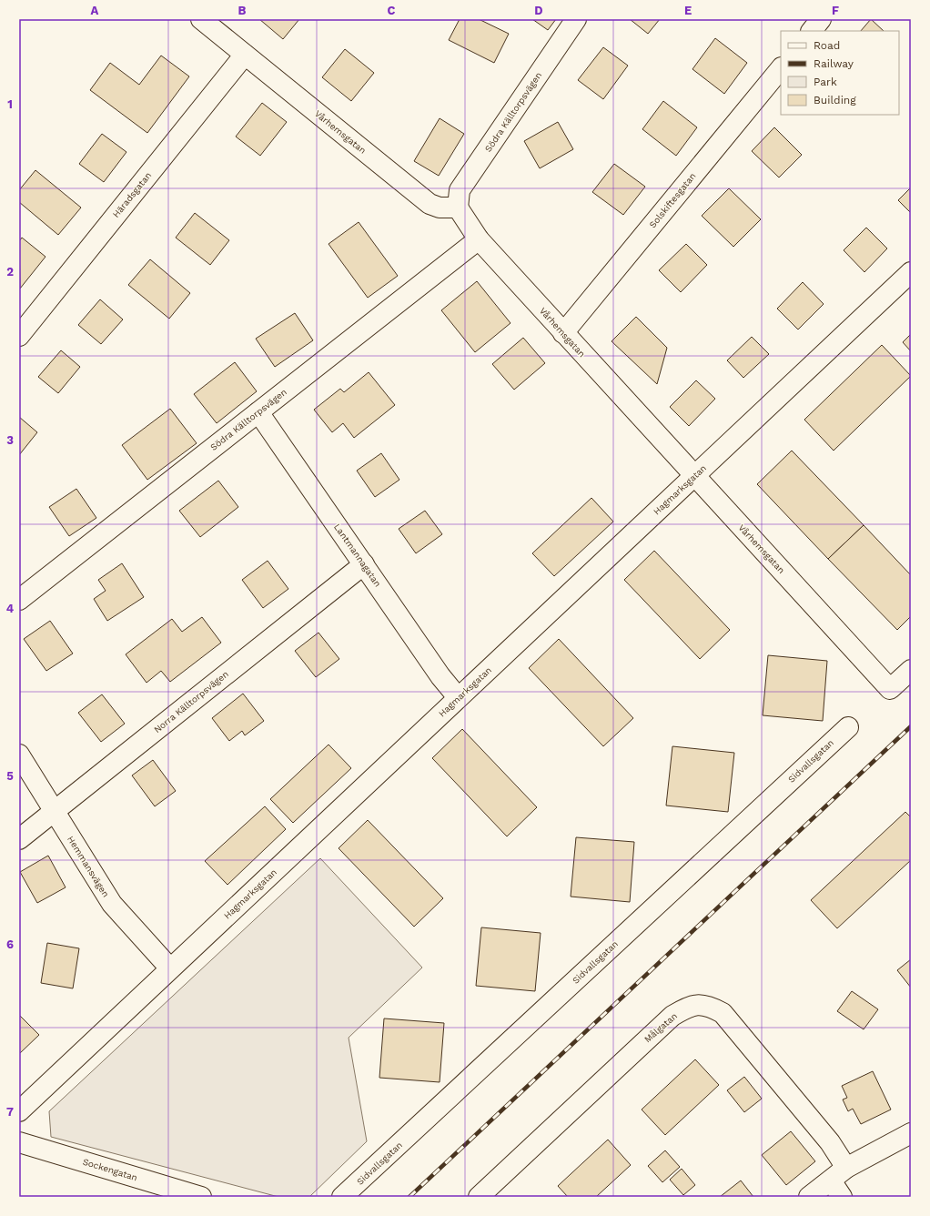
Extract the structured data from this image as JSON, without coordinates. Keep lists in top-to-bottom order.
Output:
{
  "streets": {
    "street": [
      "Södra Källtorpsvägen",
      "Vårhemsgatan",
      "Häradsgatan",
      "Solskiftesgatan",
      "Hagmarksgatan",
      "Lantmannagatan",
      "Norra Källtorpsvägen",
      "Sidvallsgatan",
      "Hemmansvägen",
      "Målgatan",
      "Sockengatan"
    ]
  },
  "crossings": [
    ["Södra Källtorpsvägen", "Vårhemsgatan"],
    ["Södra Källtorpsvägen", "Lantmannagatan"],
    ["Vårhemsgatan", "Häradsgatan"],
    ["Vårhemsgatan", "Solskiftesgatan"],
    ["Vårhemsgatan", "Hagmarksgatan"],
    ["Hagmarksgatan", "Lantmannagatan"],
    ["Hagmarksgatan", "Hemmansvägen"],
    ["Lantmannagatan", "Norra Källtorpsvägen"],
    ["Norra Källtorpsvägen", "Hemmansvägen"]
  ],
  "legend": [
    "Road",
    "Railway",
    "Park",
    "Building"
  ],
  "grid": {
    "columns": [
      "A",
      "B",
      "C",
      "D",
      "E",
      "F"
    ],
    "rows": [
      "1",
      "2",
      "3",
      "4",
      "5",
      "6",
      "7"
    ]
  }
}
